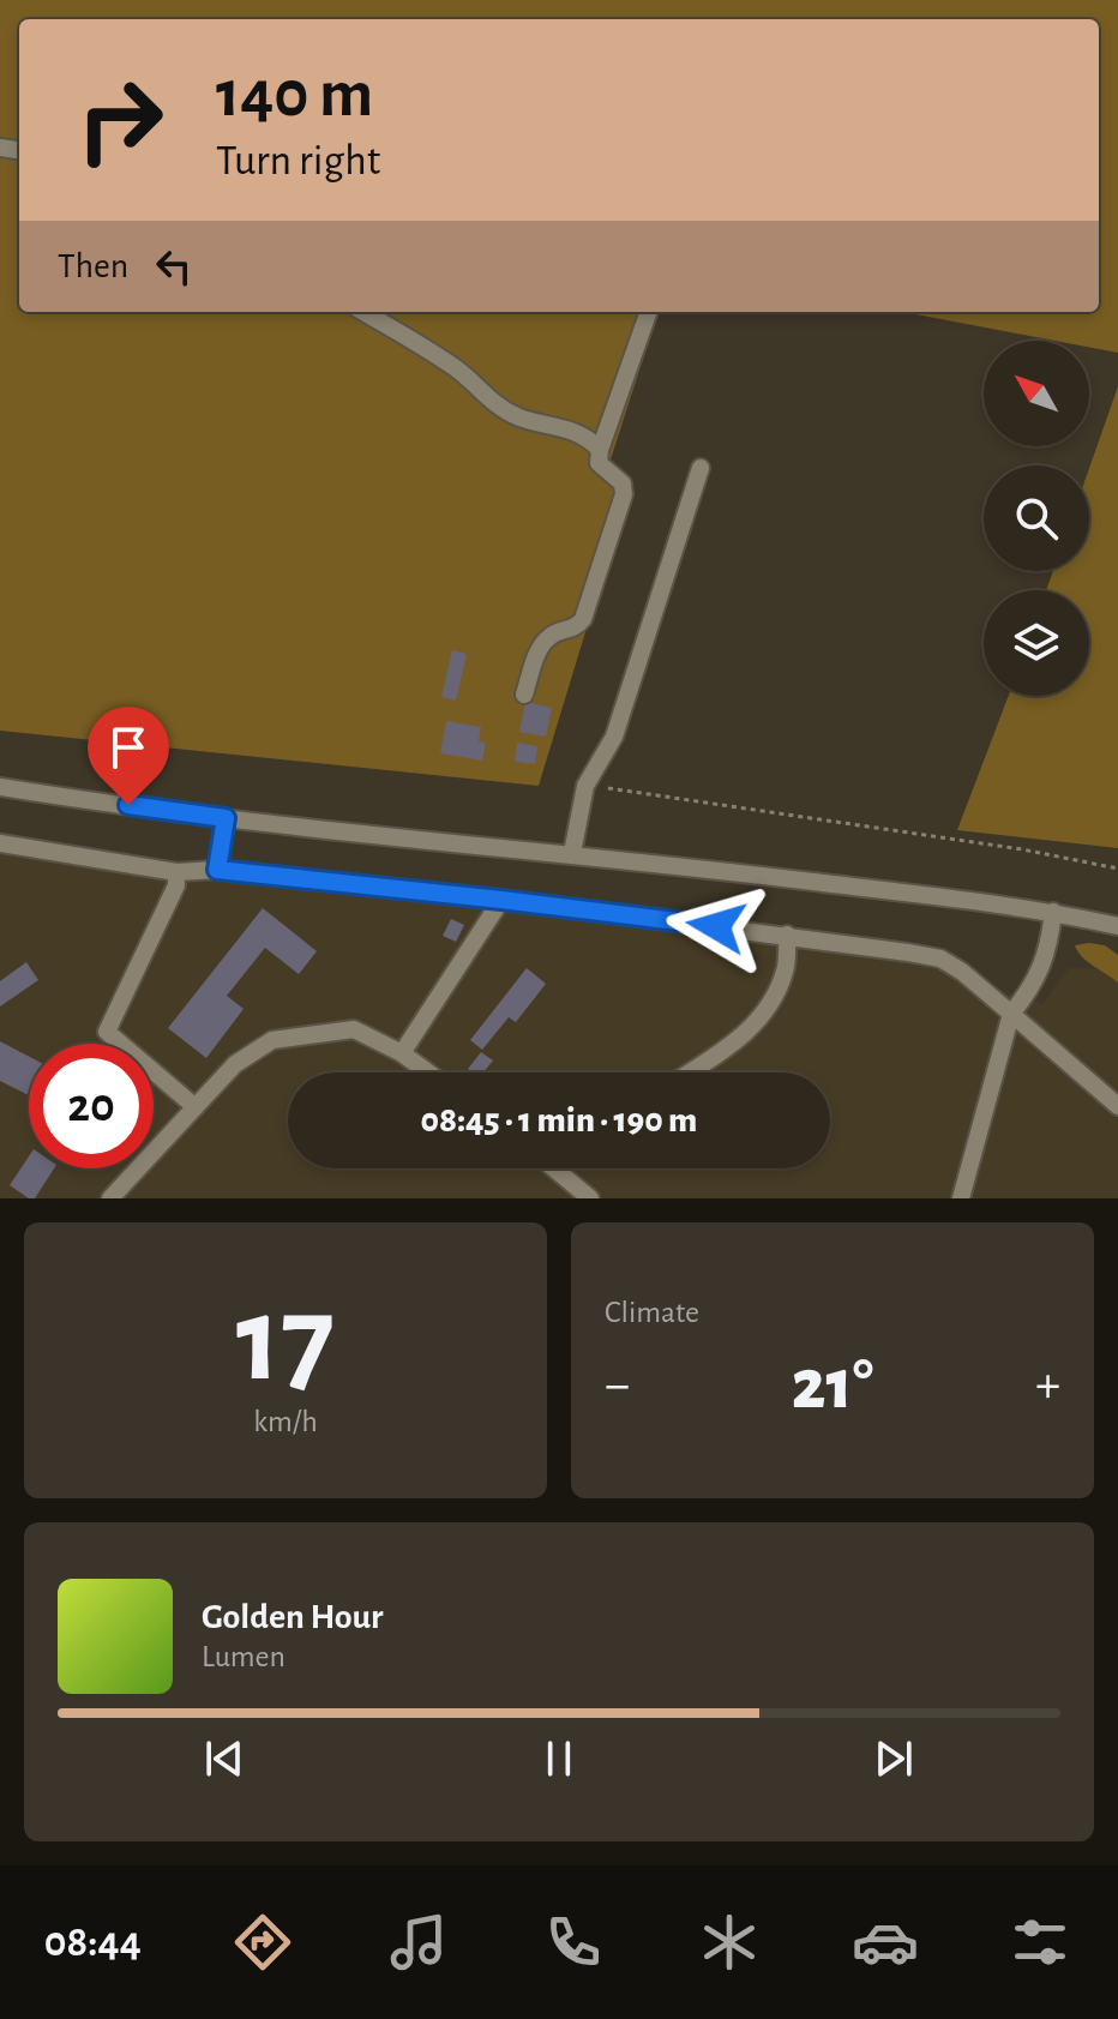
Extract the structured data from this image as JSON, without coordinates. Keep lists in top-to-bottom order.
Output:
{
  "north": "top left",
  "page": {
    "turn": ["140 m", "Turn right"],
    "then": "Then",
    "limit": "20",
    "trip": "08:45 · 1 min · 190 m",
    "tile": [
      ["17", "km/h"],
      "Climate"
    ],
    "heat": ["−", "21°", "+"],
    "song": ["Golden Hour", "Lumen"],
    "tabs": "08:44"
  }
}
